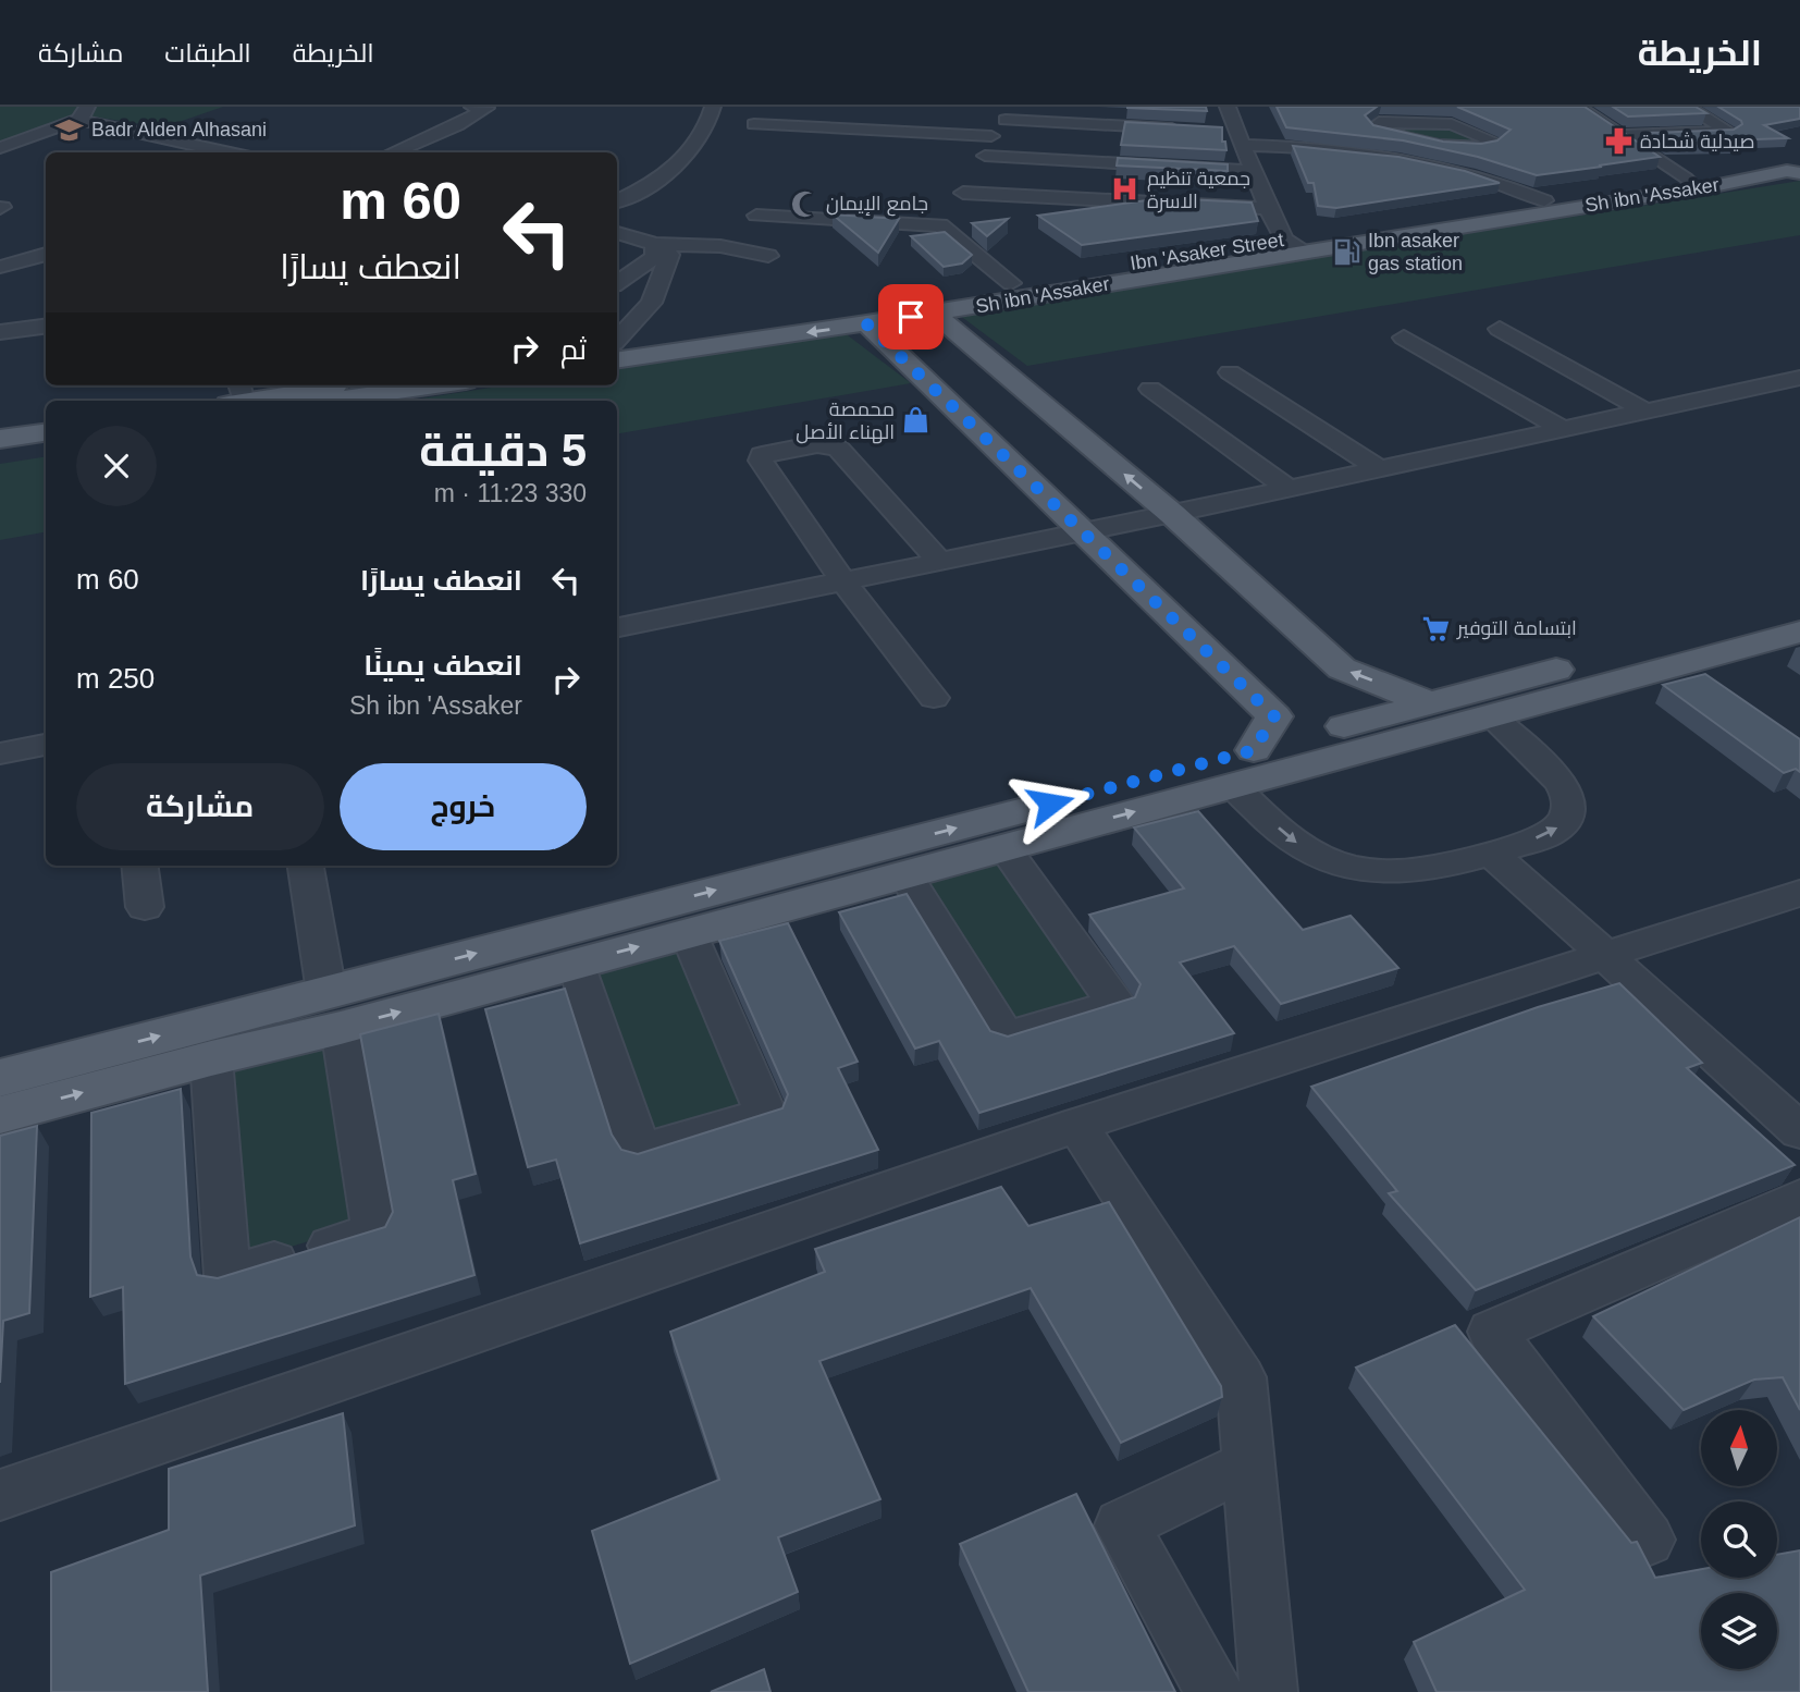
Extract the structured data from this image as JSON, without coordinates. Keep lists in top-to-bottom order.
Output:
{
  "streets": {
    "main road": ["Sh ibn 'Assaker", "Ibn 'Asaker Street"]
  },
  "crossings": [
    ["Sh ibn 'Assaker", "Ibn 'Asaker Street"]
  ],
  "places": {
    "school or university": ["Badr Alden Alhasani"],
    "pharmacy": ["صيدلية شحادة"],
    "hospital": ["جمعية تنظيم الاسرة"],
    "mosque": ["جامع الإيمان"],
    "fuel station": ["Ibn asaker gas station"],
    "shop": ["محمصة الهناء الأصل"],
    "supermarket": ["ابتسامة التوفير"]
  },
  "north": "top",
  "page": {
    "header": "الخريطة",
    "nav": ["الخريطة", "الطبقات", "مشاركة"],
    "turn": ["60 m", "انعطف يسارًا"],
    "then": "ثم",
    "heading": ["5 دقيقة", "330 m · 11:23"],
    "list": [
      {
        "name": "انعطف يسارًا",
        "value": "60 m"
      },
      {
        "name": "انعطف يمينًا",
        "note": "Sh ibn 'Assaker",
        "value": "250 m"
      }
    ],
    "buttons": ["خروج", "مشاركة"]
  }
}
